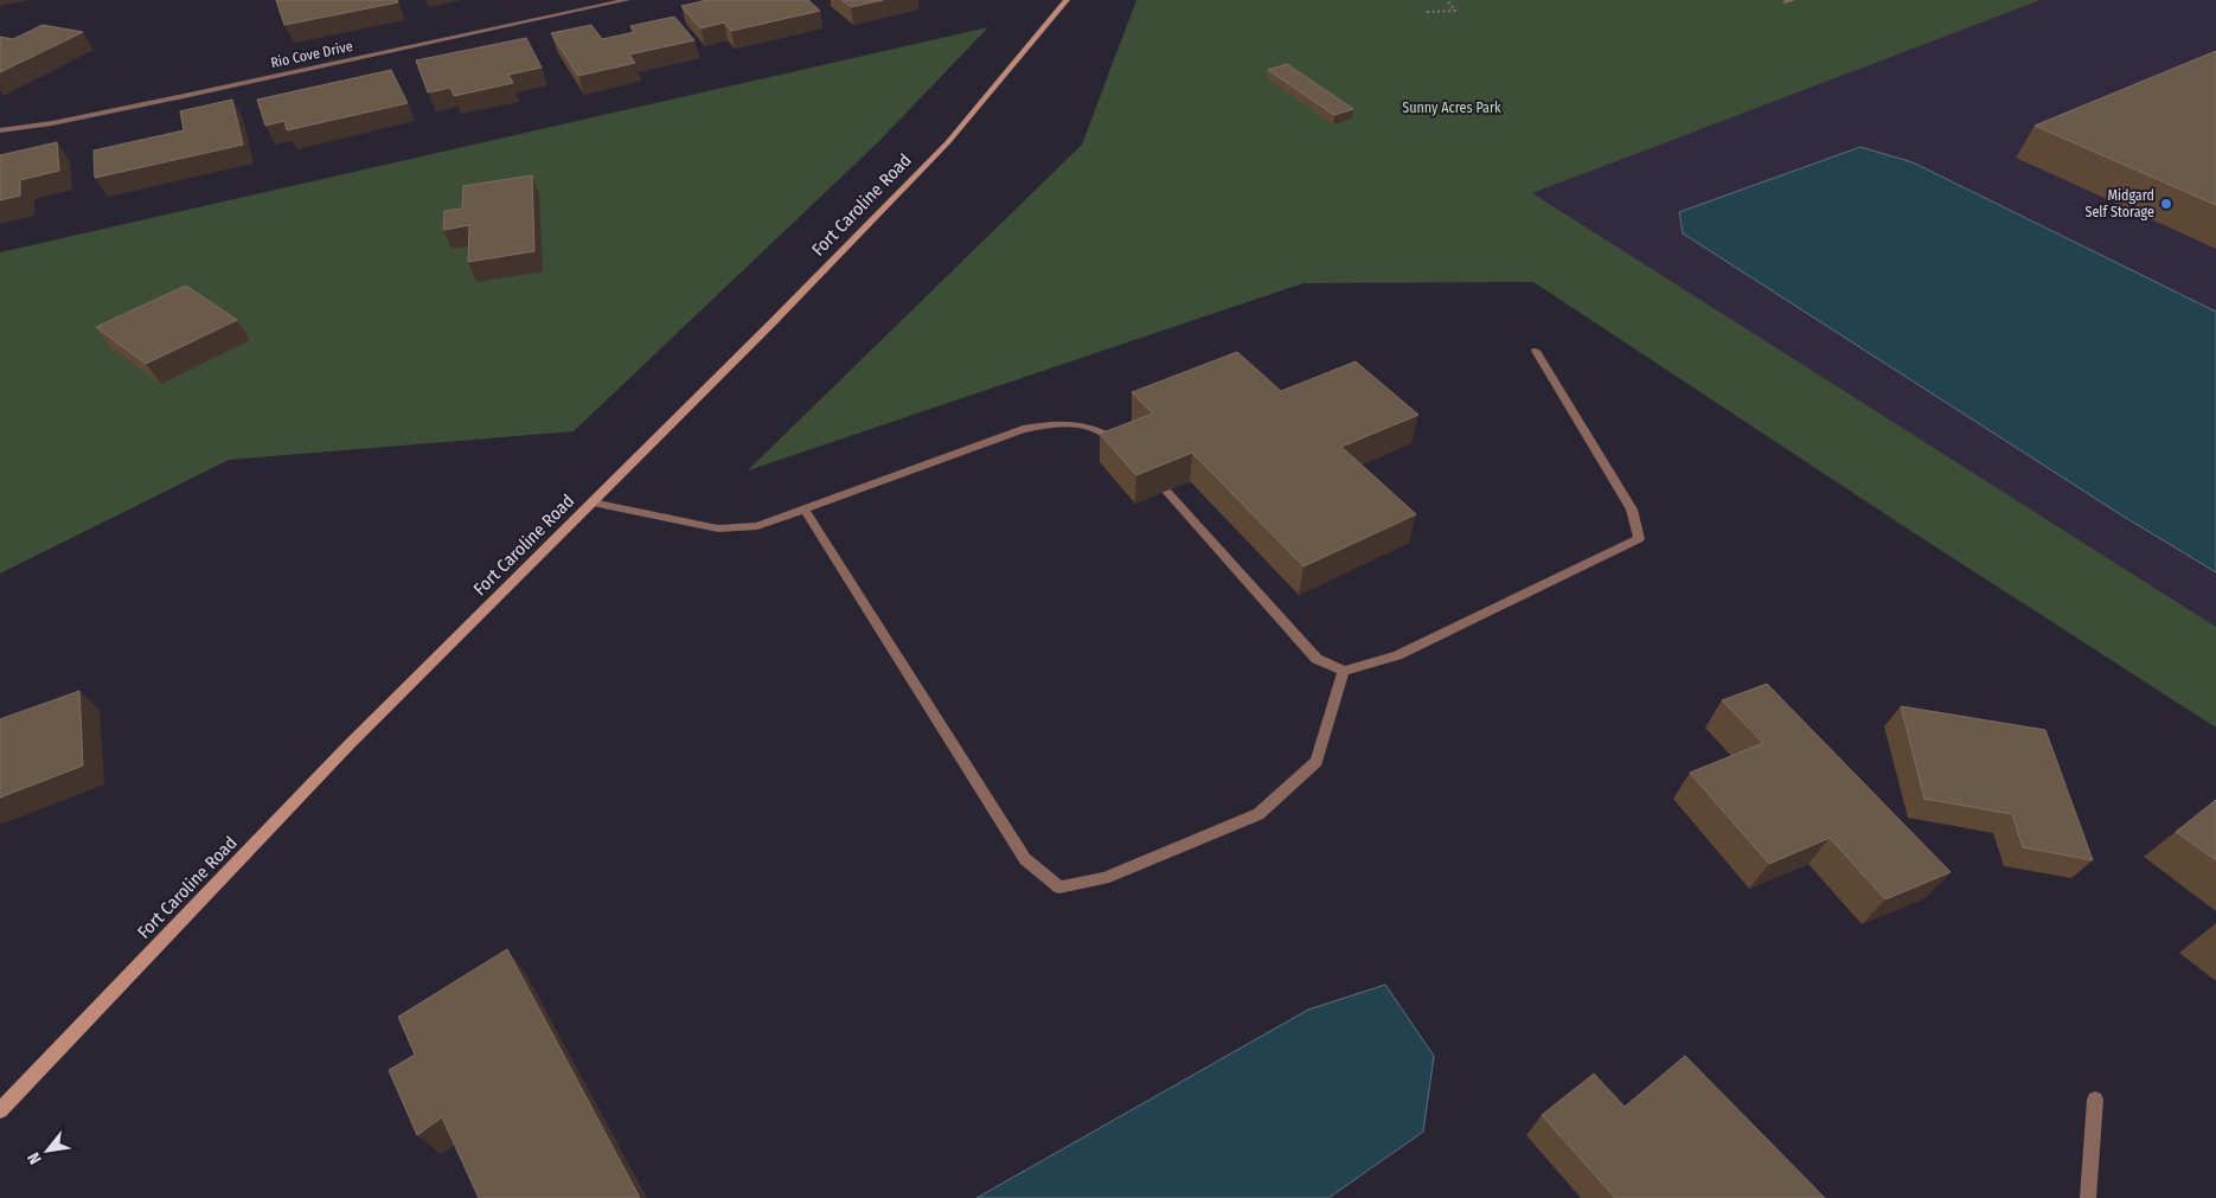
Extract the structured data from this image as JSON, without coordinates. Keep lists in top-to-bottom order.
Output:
{
  "streets": {
    "street": ["Rio Cove Drive", "Fort Caroline Road"]
  },
  "parks": ["Sunny Acres Park"],
  "places": ["Midgard Self Storage"],
  "north": "bottom left"
}
